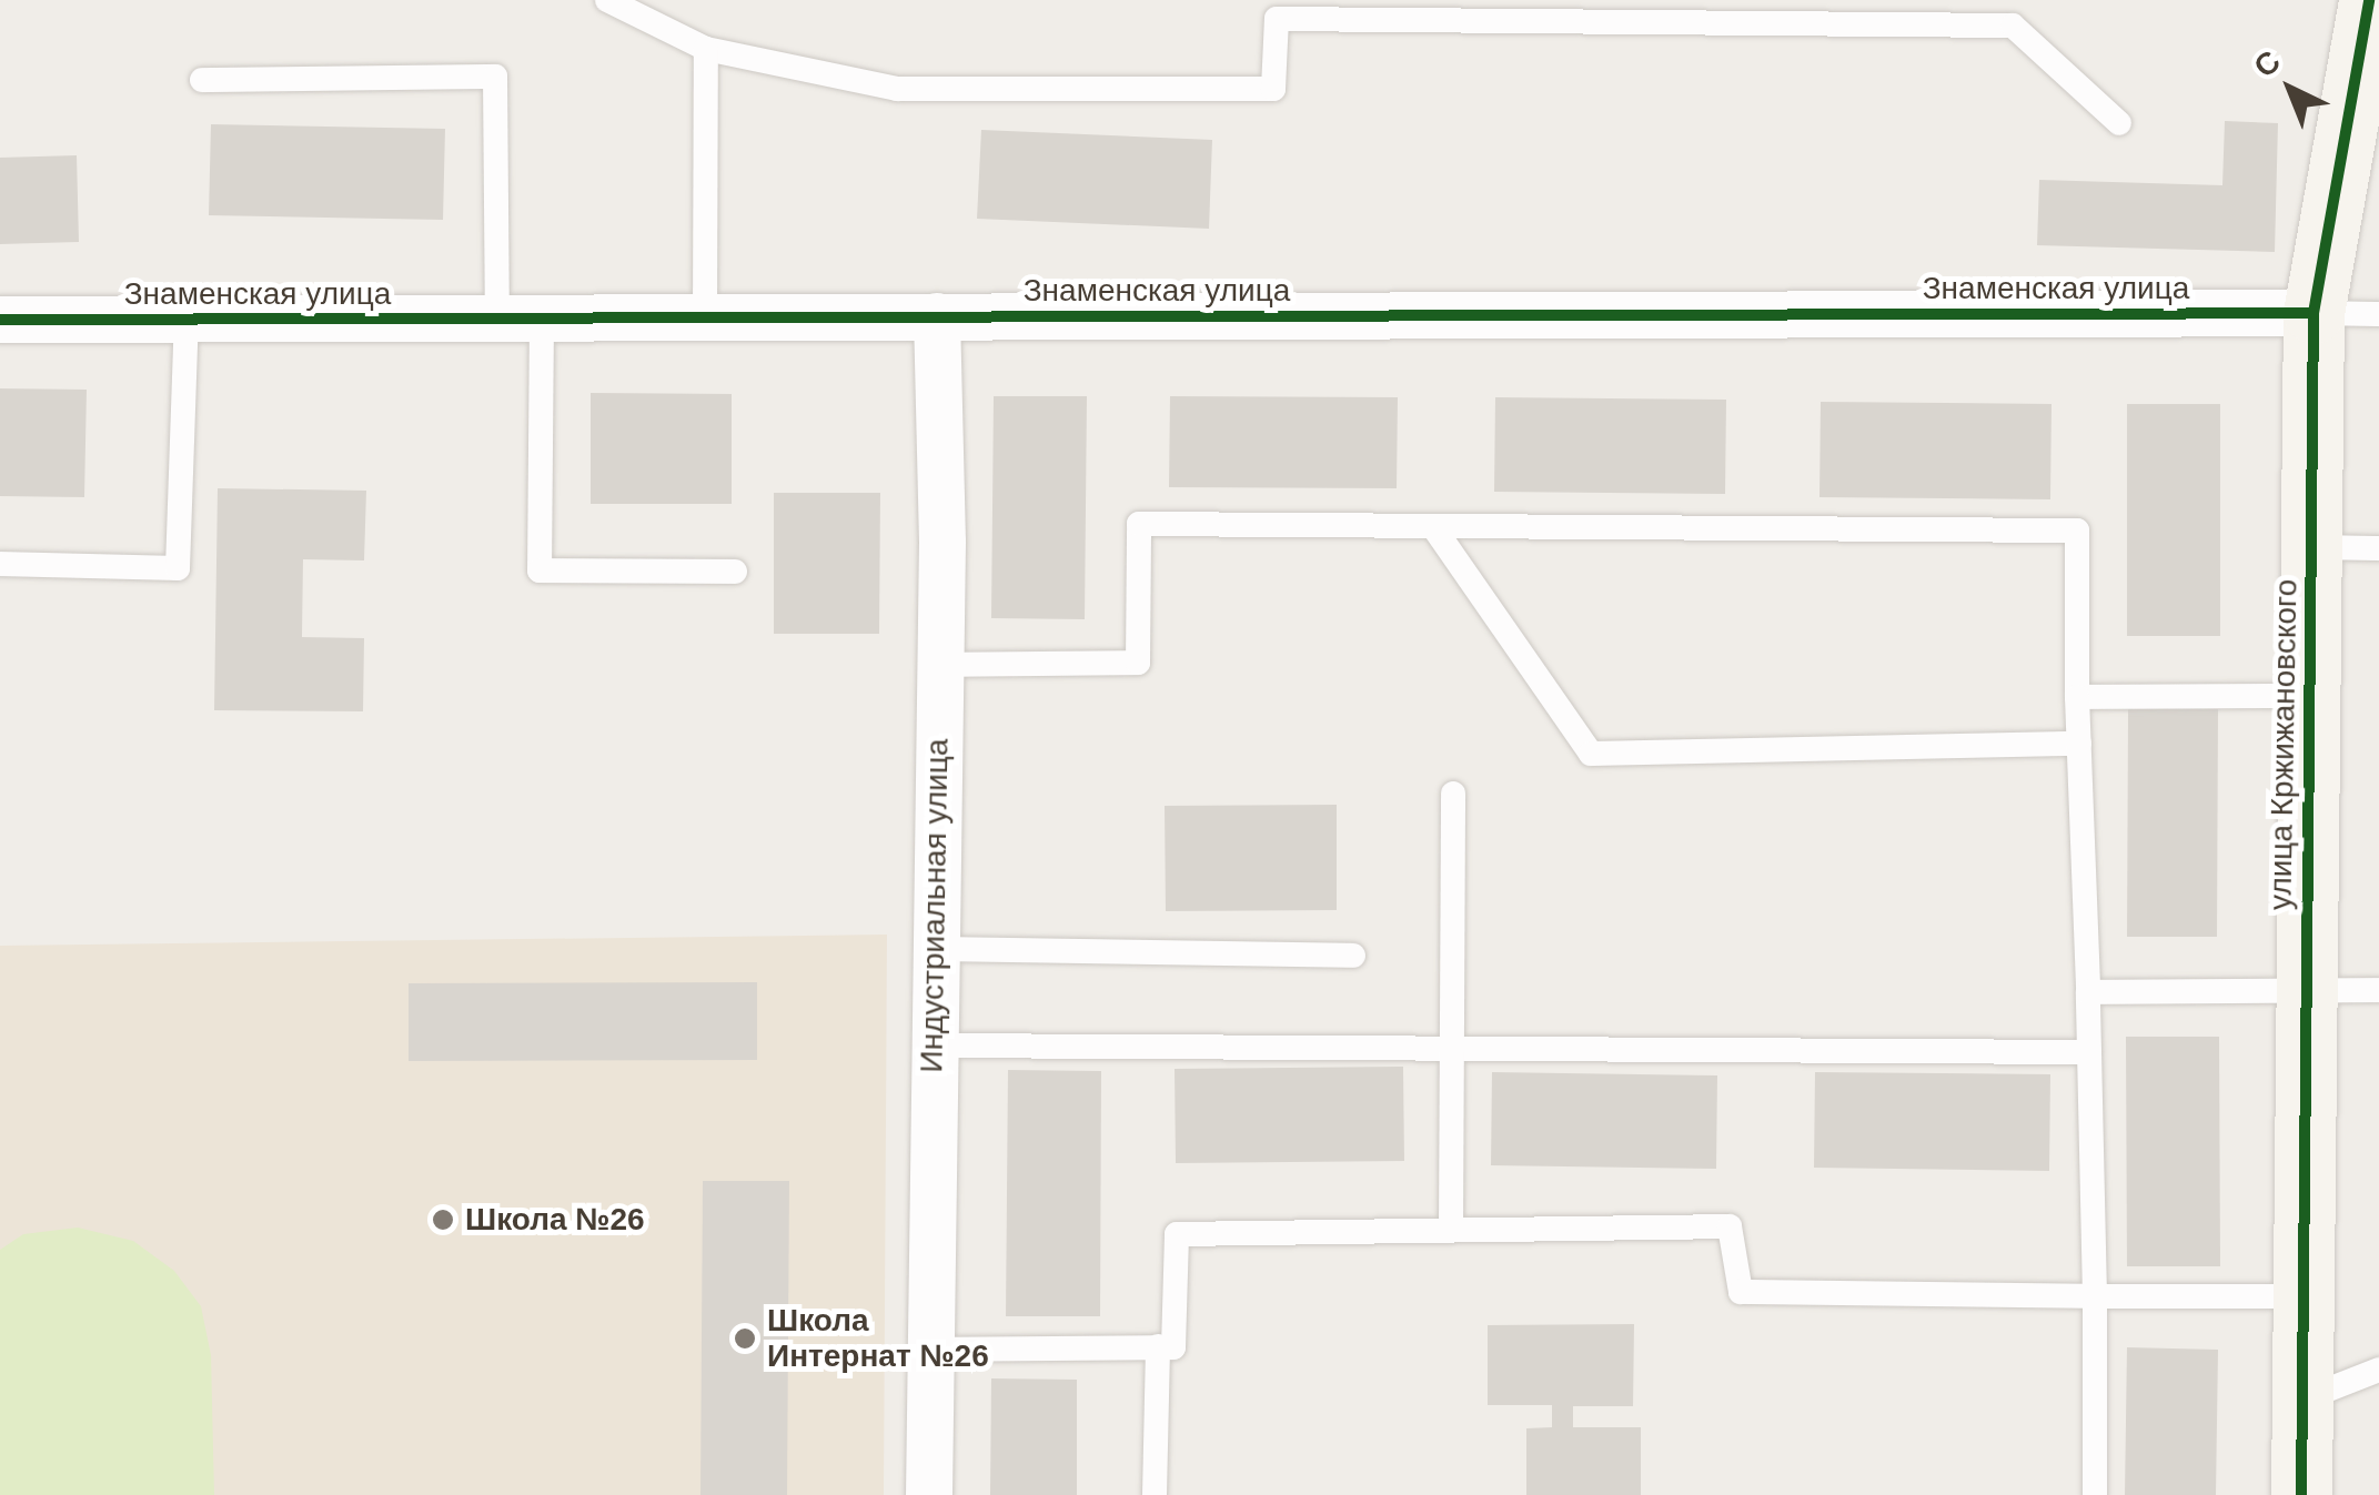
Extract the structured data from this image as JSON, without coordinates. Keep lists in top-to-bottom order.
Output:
{
  "streets": {
    "street": ["Знаменская улица", "улица Кржижановского", "Индустриальная улица"]
  },
  "crossings": [
    ["Знаменская улица", "улица Кржижановского"],
    ["Знаменская улица", "Индустриальная улица"]
  ],
  "places": ["Школа №26", "Школа Интернат №26"],
  "north": "top left"
}
